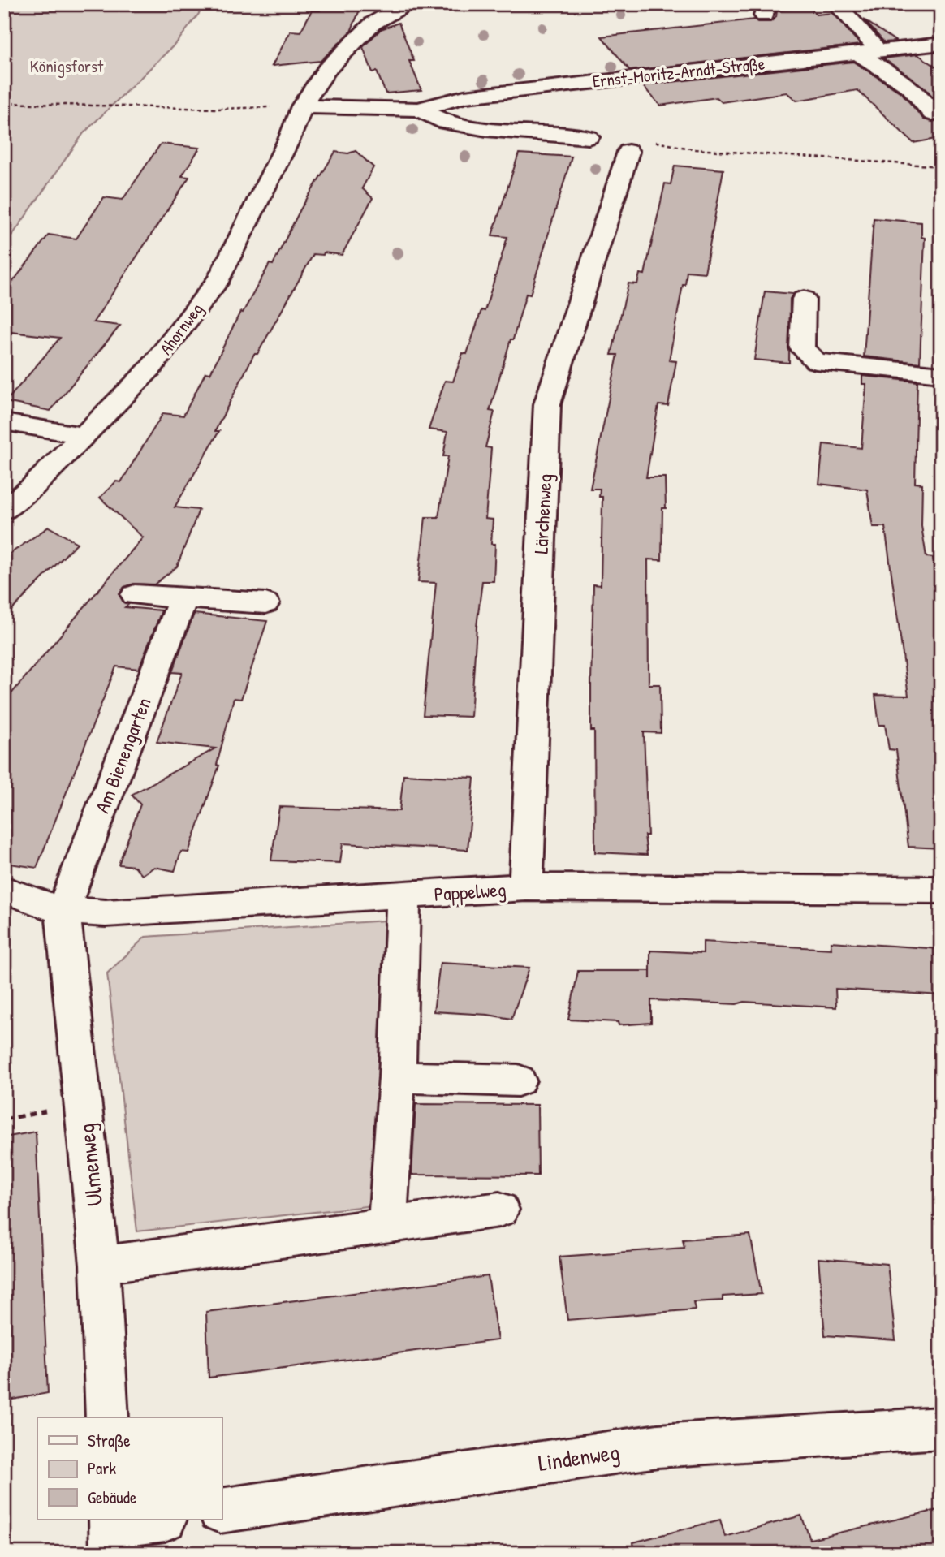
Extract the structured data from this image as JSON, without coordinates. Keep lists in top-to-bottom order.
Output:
{
  "streets": {
    "street": [
      "Ernst-Moritz-Arndt-Straße",
      "Ahornweg",
      "Lärchenweg",
      "Am Bienengarten",
      "Pappelweg",
      "Ulmenweg",
      "Lindenweg"
    ]
  },
  "crossings": [
    ["Lärchenweg", "Pappelweg"],
    ["Am Bienengarten", "Pappelweg"],
    ["Am Bienengarten", "Ulmenweg"],
    ["Pappelweg", "Ulmenweg"]
  ],
  "parks": ["Königsforst"],
  "legend": ["Straße", "Park", "Gebäude"]
}
